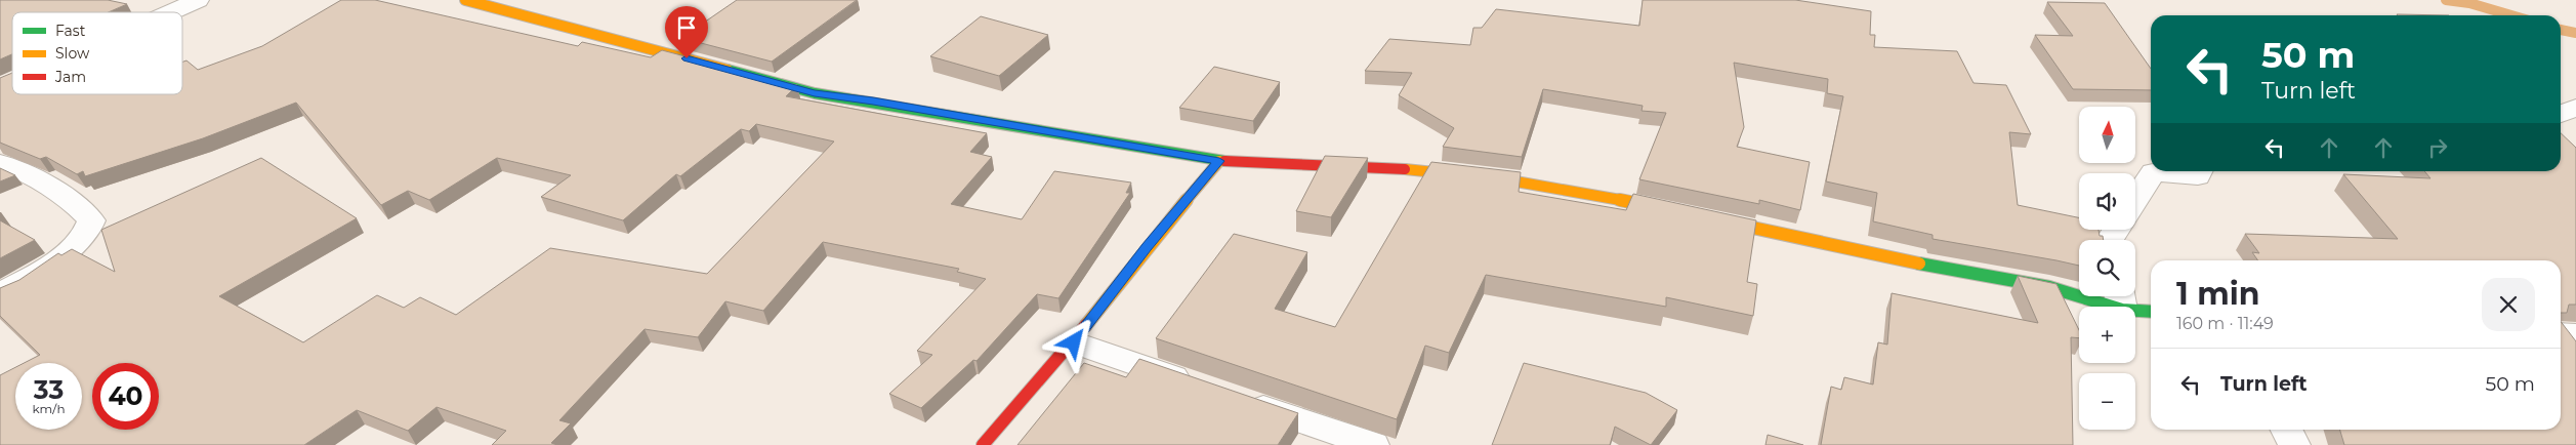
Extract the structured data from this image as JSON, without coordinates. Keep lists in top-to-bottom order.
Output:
{
  "legend": ["Fast", "Slow", "Jam"],
  "north": "top",
  "page": {
    "turn": ["50 m", "Turn left"],
    "map_buttons": ["+", "−"],
    "heading": ["1 min", "160 m · 11:49"],
    "list": [
      {
        "name": "Turn left",
        "value": "50 m"
      }
    ],
    "speed": "33 km/h",
    "limit": "40"
  }
}
